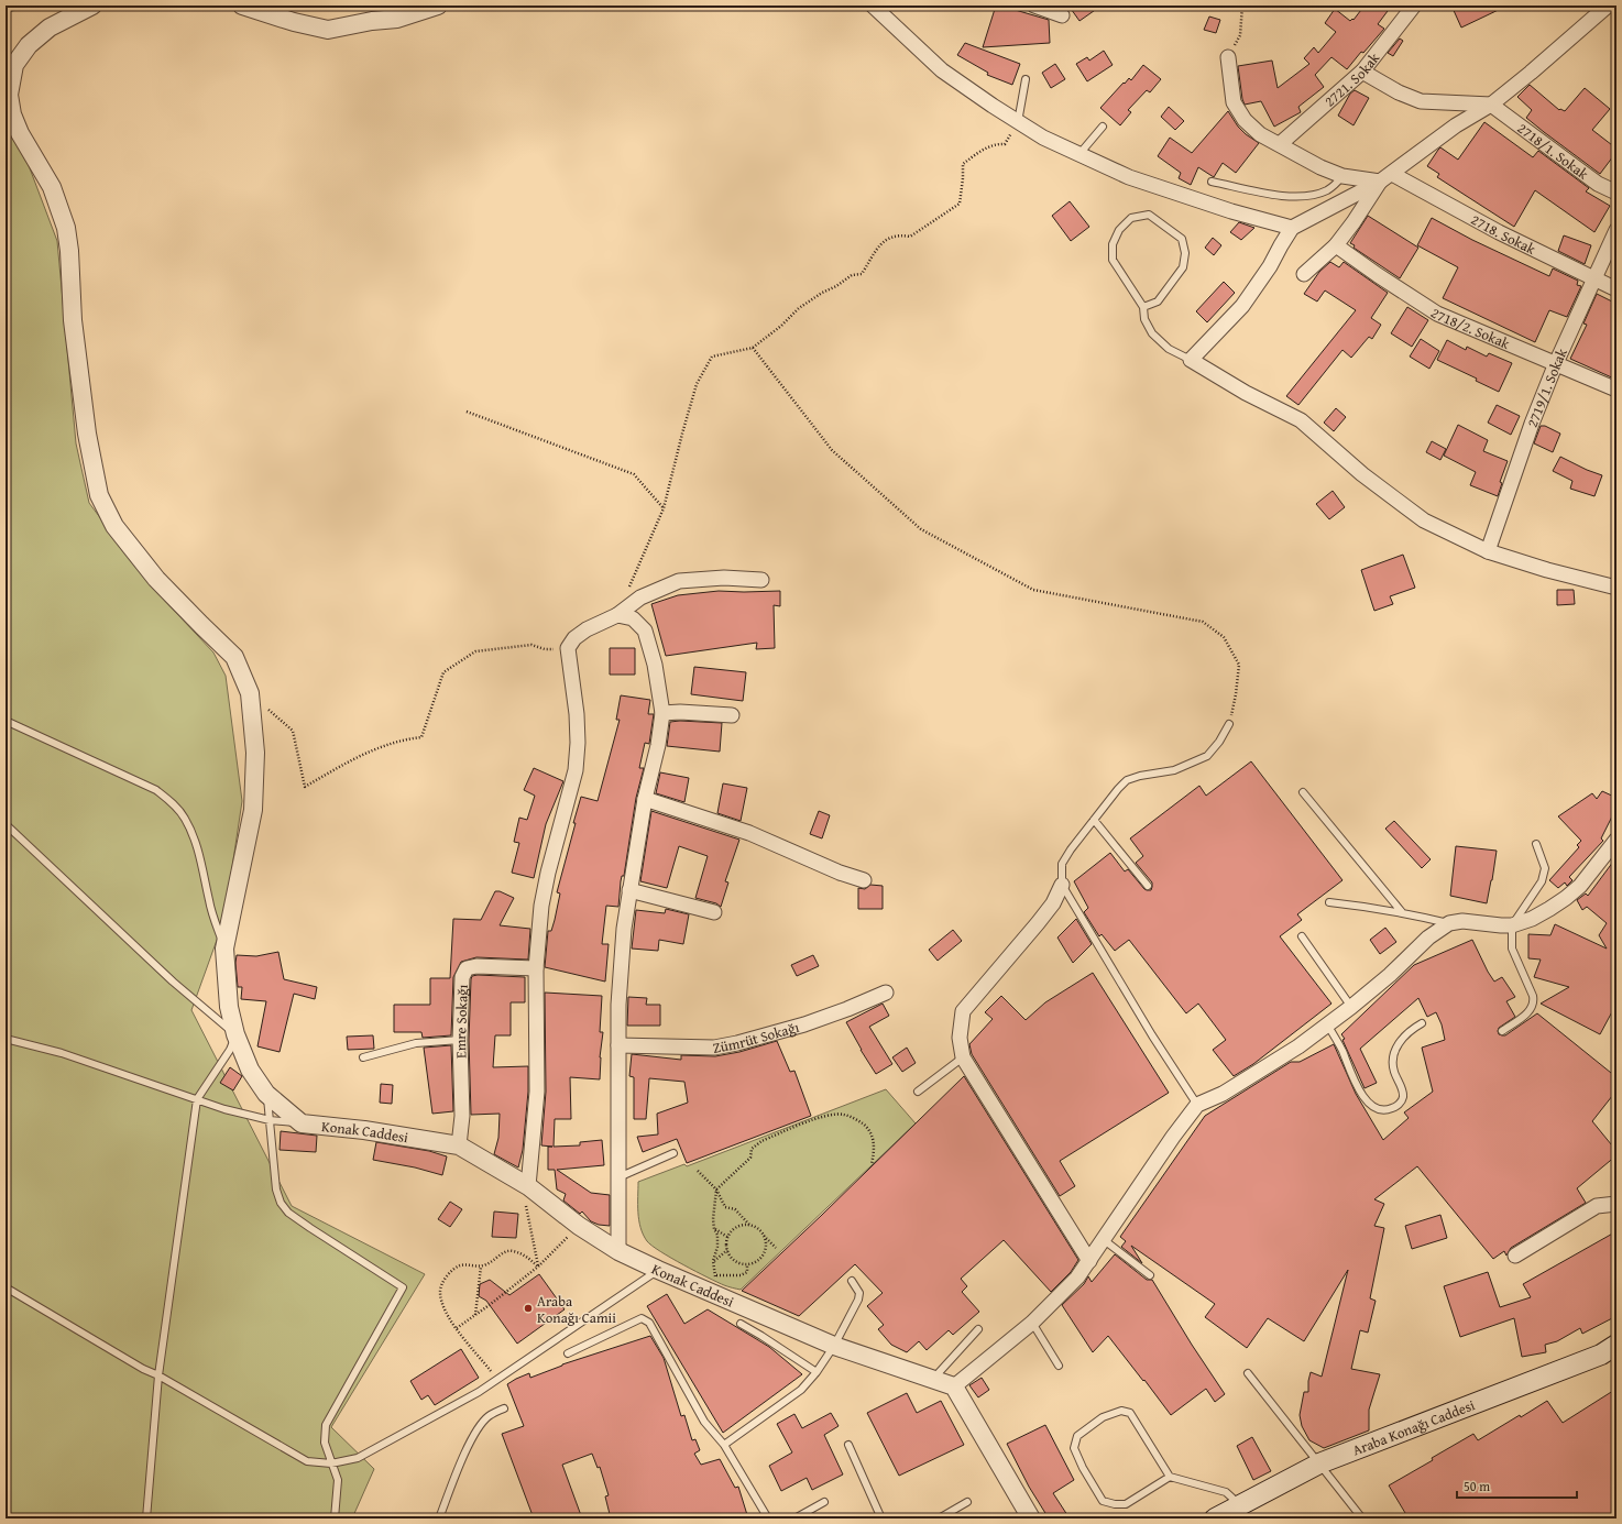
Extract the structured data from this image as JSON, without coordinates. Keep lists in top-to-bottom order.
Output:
{
  "streets": {
    "main road": ["Araba Konağı Caddesi"],
    "street": [
      "2721. Sokak",
      "2718/1. Sokak",
      "2718. Sokak",
      "2718/2. Sokak",
      "2719/1. Sokak",
      "Emre Sokağı",
      "Zümrüt Sokağı",
      "Konak Caddesi"
    ]
  },
  "crossings": [
    ["2718. Sokak", "2719/1. Sokak"],
    ["2718/2. Sokak", "2719/1. Sokak"],
    ["Emre Sokağı", "Konak Caddesi"]
  ],
  "places": ["Araba Konağı Camii"],
  "scale_bar": "50 m"
}
